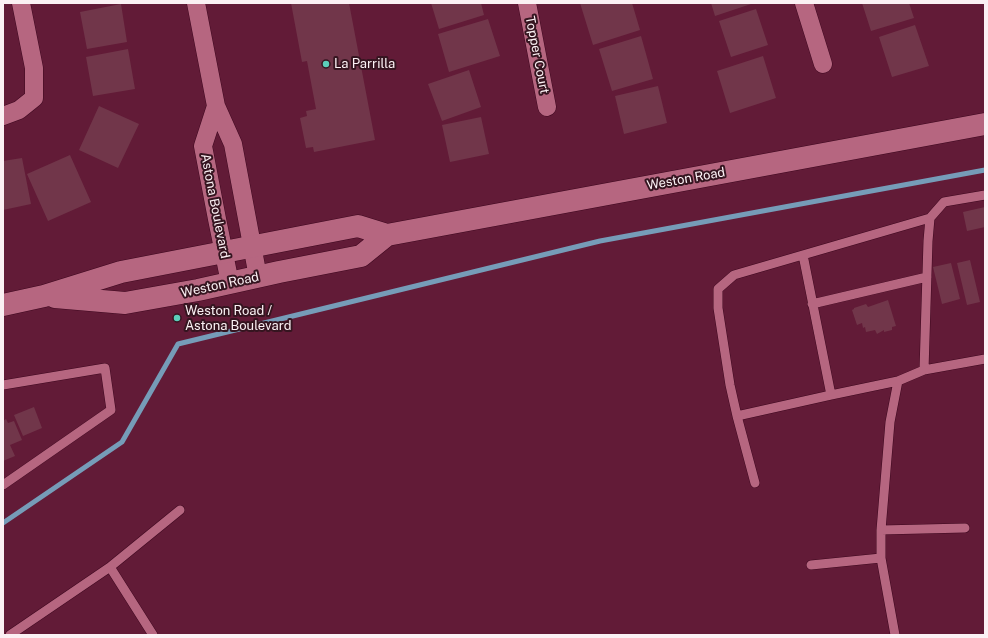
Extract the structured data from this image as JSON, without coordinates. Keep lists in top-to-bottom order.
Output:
{
  "streets": {
    "main road": ["Weston Road"],
    "street": ["Topper Court", "Astona Boulevard"]
  },
  "crossings": [
    ["Weston Road", "Astona Boulevard"]
  ],
  "places": ["La Parrilla", "Weston Road / Astona Boulevard"]
}
